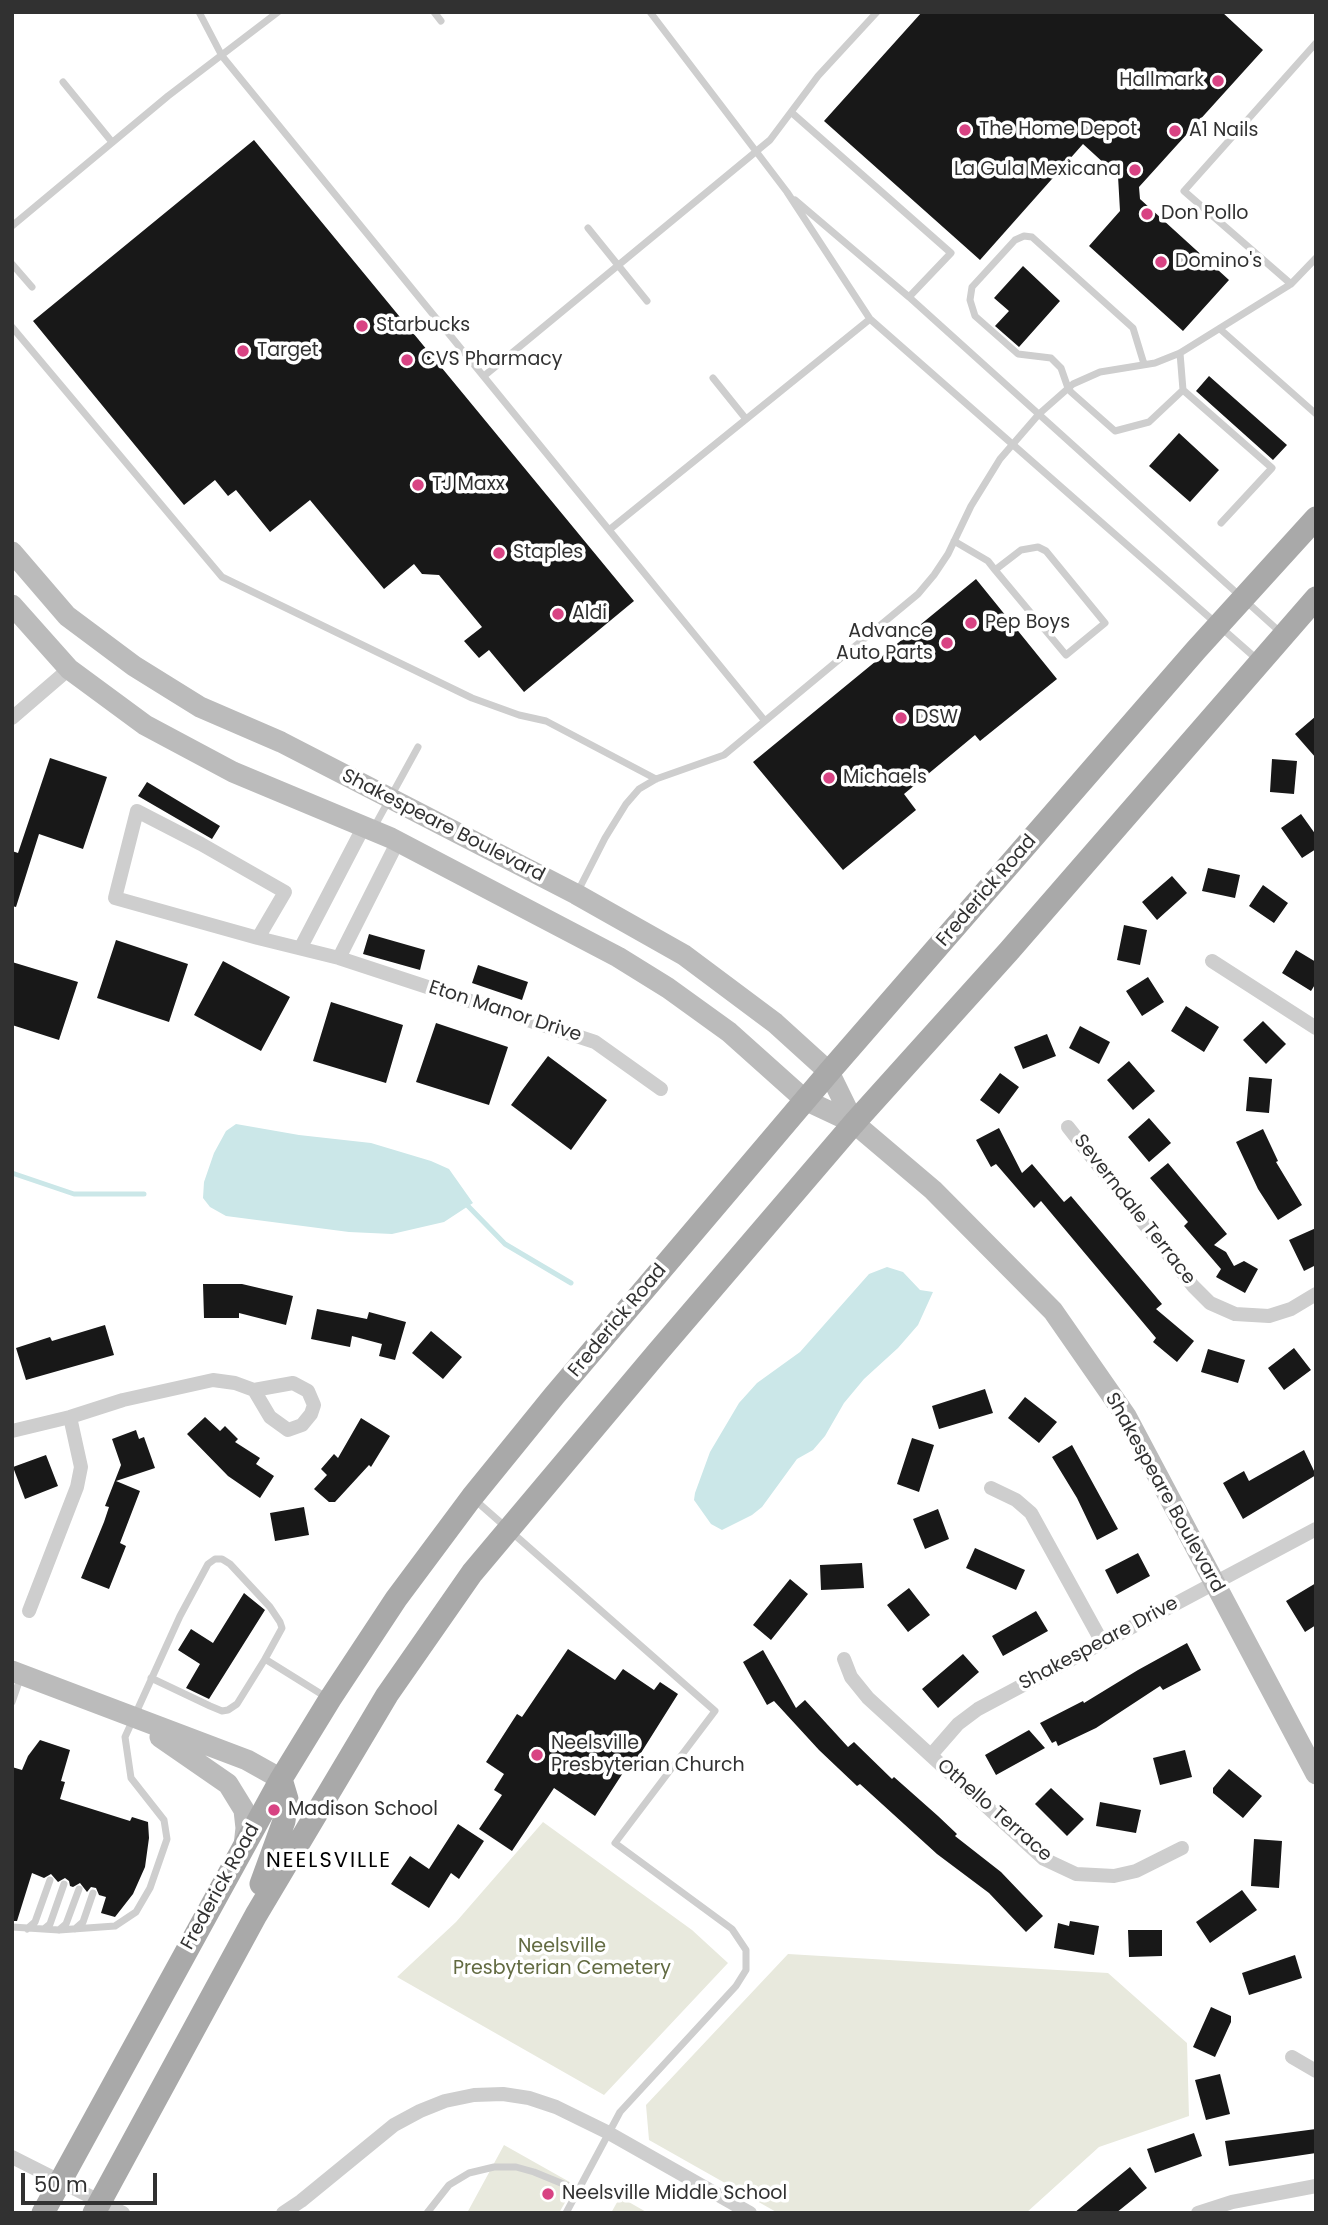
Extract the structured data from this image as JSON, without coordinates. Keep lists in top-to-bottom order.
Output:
{
  "streets": {
    "main road": ["Frederick Road"],
    "street": [
      "Shakespeare Boulevard",
      "Eton Manor Drive",
      "Severndale Terrace",
      "Shakespeare Drive",
      "Othello Terrace"
    ]
  },
  "crossings": [
    ["Shakespeare Boulevard", "Frederick Road"],
    ["Shakespeare Boulevard", "Shakespeare Drive"],
    ["Shakespeare Drive", "Othello Terrace"]
  ],
  "districts": ["NEELSVILLE"],
  "parks": ["Neelsville Presbyterian Cemetery"],
  "places": [
    "Hallmark",
    "The Home Depot",
    "A1 Nails",
    "La Gula Mexicana",
    "Don Pollo",
    "Domino's",
    "Starbucks",
    "Target",
    "CVS Pharmacy",
    "TJ Maxx",
    "Staples",
    "Aldi",
    "Pep Boys",
    "Advance Auto Parts",
    "DSW",
    "Michaels",
    "Neelsville Presbyterian Church",
    "Madison School",
    "Neelsville Middle School"
  ],
  "scale_bar": "50 m"
}
